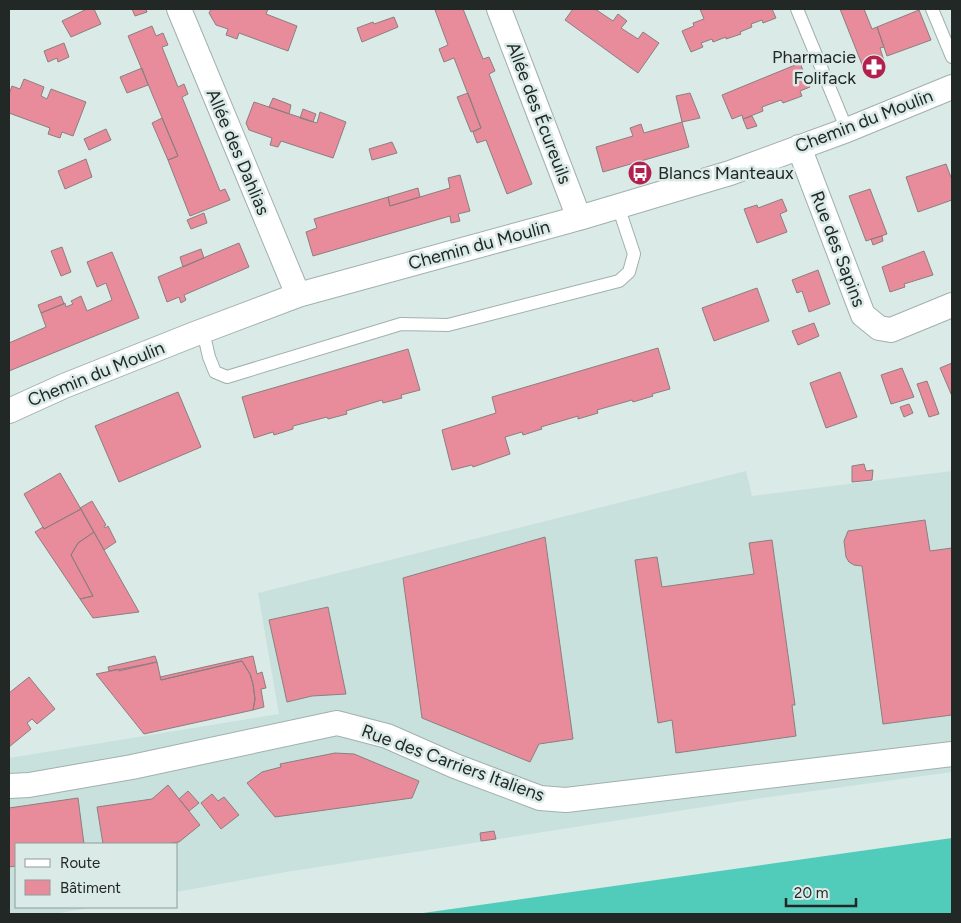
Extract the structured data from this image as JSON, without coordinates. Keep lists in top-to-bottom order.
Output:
{
  "streets": {
    "street": [
      "Allée des Écureuils",
      "Chemin du Moulin",
      "Allée des Dahlias",
      "Rue des Sapins",
      "Rue des Carriers Italiens"
    ]
  },
  "crossings": [
    ["Allée des Écureuils", "Chemin du Moulin"],
    ["Chemin du Moulin", "Allée des Dahlias"],
    ["Chemin du Moulin", "Rue des Sapins"]
  ],
  "places": {
    "pharmacy": ["Pharmacie Folifack"],
    "bus stop": ["Blancs Manteaux"]
  },
  "legend": ["Route", "Bâtiment"],
  "scale_bar": "20 m"
}
